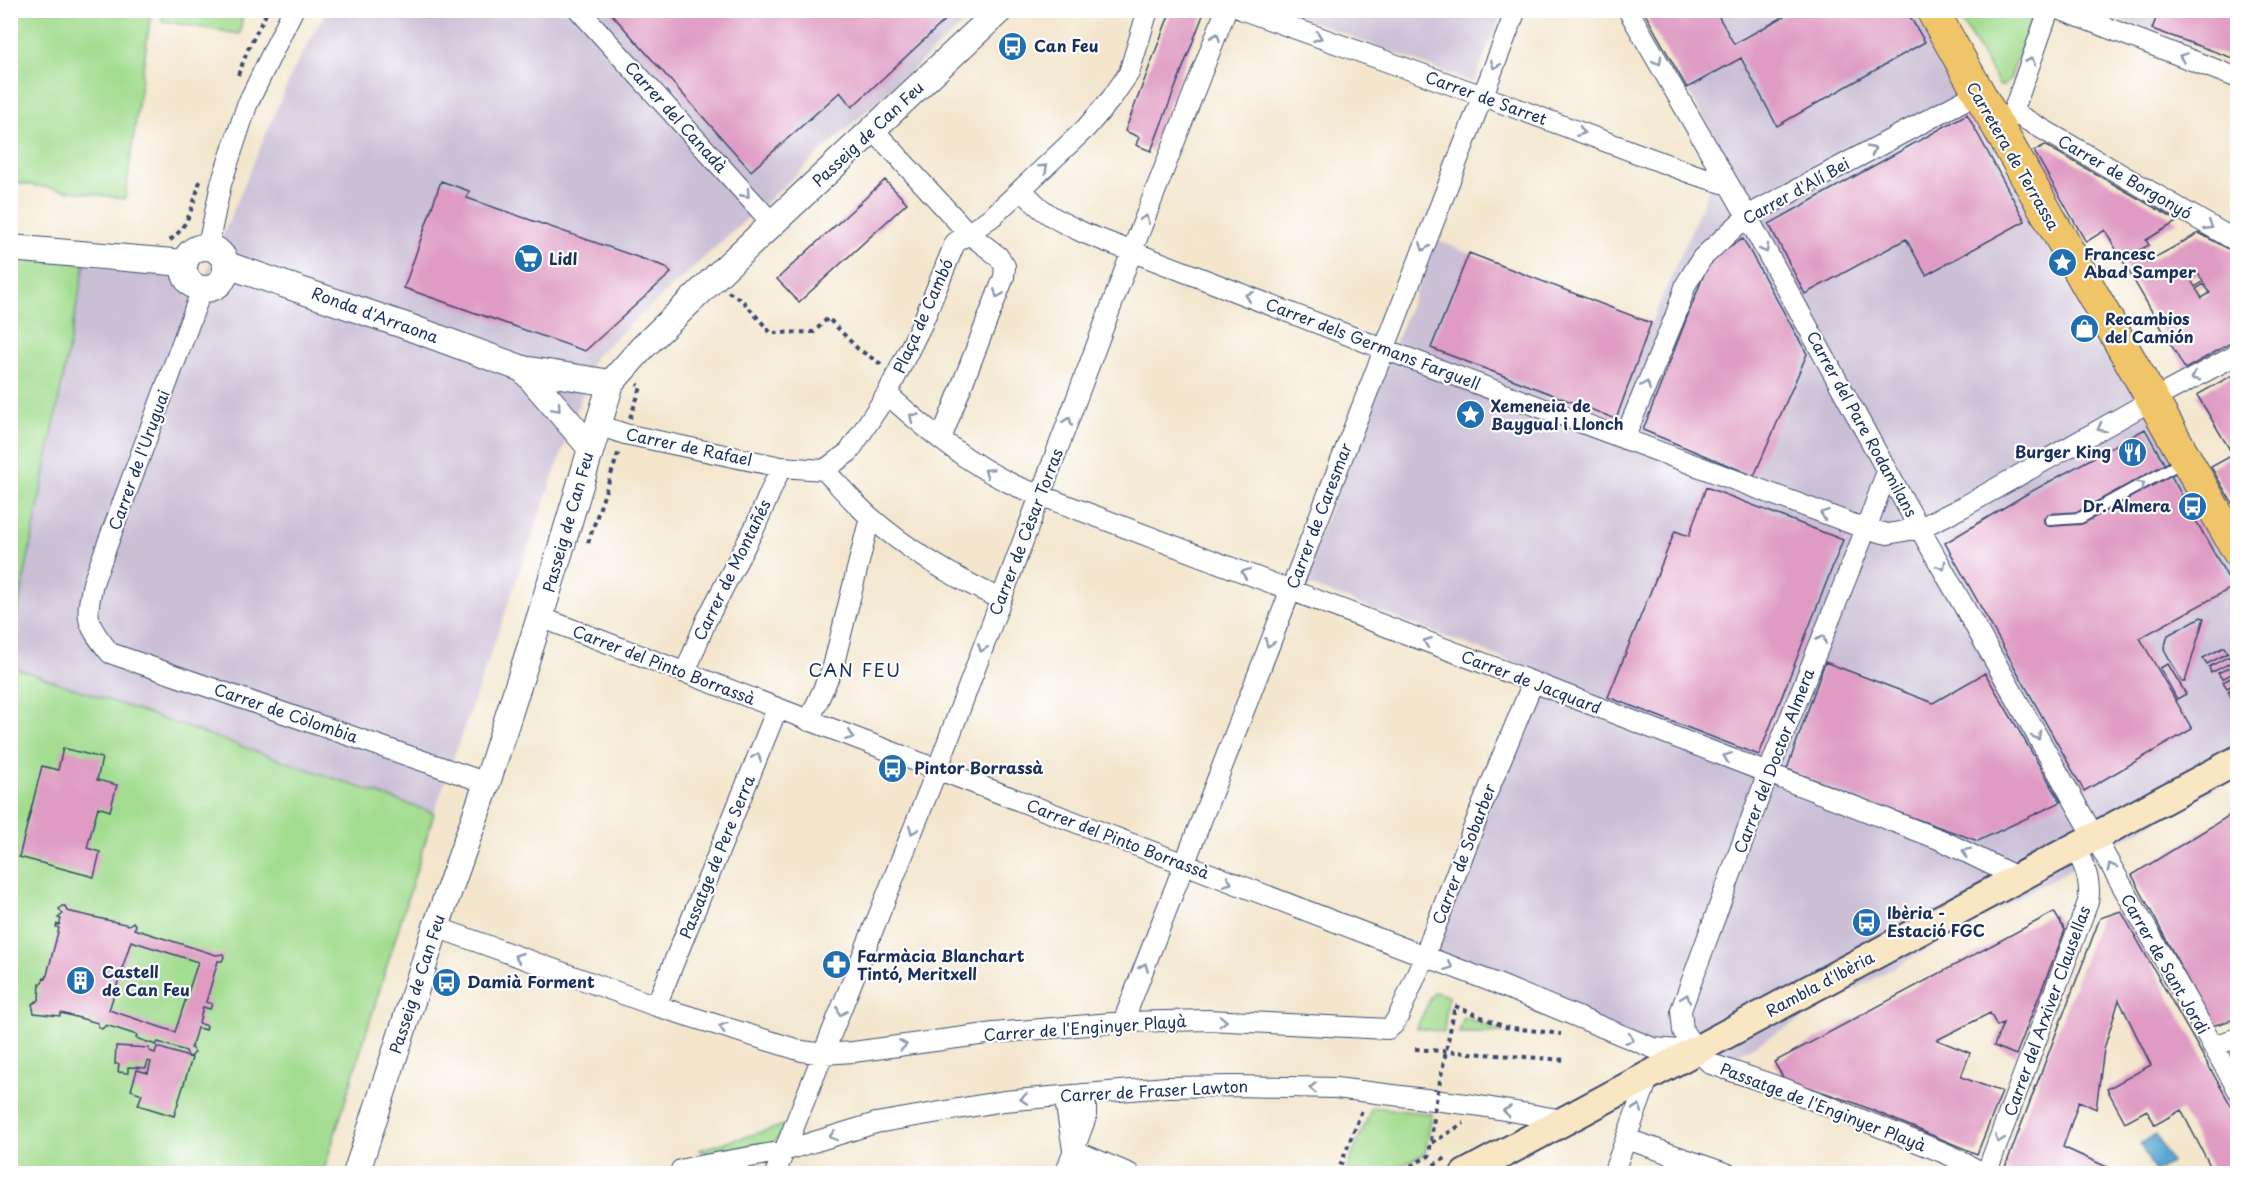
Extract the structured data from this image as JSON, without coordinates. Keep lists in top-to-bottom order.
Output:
{
  "streets": {
    "main road": ["Carretera de Terrassa", "Rambla d'Ibèria"],
    "street": [
      "Carrer de Sarret",
      "Carrer del Canadà",
      "Passeig de Can Feu",
      "Carrer de Borgonyó",
      "Carrer d'Alí Bei",
      "Ronda d'Arraona",
      "Plaça de Cambó",
      "Carrer dels Germans Farguell",
      "Carrer del Pare Rodamilans",
      "Carrer de Rafael",
      "Carrer de l'Uruguai",
      "Carrer de Caresmar",
      "Carrer de Cèsar Torras",
      "Carrer de Montañés",
      "Carrer del Pinto Borrassà",
      "Carrer de Jacquard",
      "Carrer de Còlombia",
      "Carrer del Doctor Almera",
      "Carrer de Sobarber",
      "Passatge de Pere Serra",
      "Carrer de Sant Jordi",
      "Carrer del Arxiver Clausellas",
      "Carrer de l'Enginyer Playà",
      "Carrer de Fraser Lawton",
      "Passatge de l'Enginyer Playà"
    ]
  },
  "crossings": [
    ["Carrer de Sarret", "Carrer del Pare Rodamilans"],
    ["Carrer de Sarret", "Carrer de Caresmar"],
    ["Carrer del Canadà", "Passeig de Can Feu"],
    ["Passeig de Can Feu", "Ronda d'Arraona"],
    ["Passeig de Can Feu", "Carrer de Rafael"],
    ["Passeig de Can Feu", "Carrer del Pinto Borrassà"],
    ["Passeig de Can Feu", "Carrer de Còlombia"],
    ["Passeig de Can Feu", "Carrer de l'Enginyer Playà"],
    ["Carretera de Terrassa", "Carrer de Borgonyó"],
    ["Carretera de Terrassa", "Carrer d'Alí Bei"],
    ["Carrer d'Alí Bei", "Carrer dels Germans Farguell"],
    ["Carrer d'Alí Bei", "Carrer del Pare Rodamilans"],
    ["Ronda d'Arraona", "Carrer de Rafael"],
    ["Ronda d'Arraona", "Carrer de l'Uruguai"],
    ["Plaça de Cambó", "Carrer dels Germans Farguell"],
    ["Plaça de Cambó", "Carrer de Rafael"],
    ["Plaça de Cambó", "Carrer de Jacquard"],
    ["Carrer dels Germans Farguell", "Carrer del Pare Rodamilans"],
    ["Carrer dels Germans Farguell", "Carrer de Caresmar"],
    ["Carrer dels Germans Farguell", "Carrer de Cèsar Torras"],
    ["Carrer dels Germans Farguell", "Carrer del Doctor Almera"],
    ["Carrer del Pare Rodamilans", "Carrer del Doctor Almera"],
    ["Carrer del Pare Rodamilans", "Carrer de Sant Jordi"],
    ["Carrer del Pare Rodamilans", "Rambla d'Ibèria"],
    ["Carrer del Pare Rodamilans", "Carrer del Arxiver Clausellas"],
    ["Carrer de Rafael", "Carrer de Montañés"],
    ["Carrer de l'Uruguai", "Carrer de Còlombia"],
    ["Carrer de Caresmar", "Carrer del Pinto Borrassà"],
    ["Carrer de Caresmar", "Carrer de Jacquard"],
    ["Carrer de Caresmar", "Carrer de l'Enginyer Playà"],
    ["Carrer de Cèsar Torras", "Carrer del Pinto Borrassà"],
    ["Carrer de Cèsar Torras", "Carrer de Jacquard"],
    ["Carrer de Cèsar Torras", "Carrer de l'Enginyer Playà"],
    ["Carrer de Montañés", "Carrer del Pinto Borrassà"],
    ["Carrer del Pinto Borrassà", "Carrer del Doctor Almera"],
    ["Carrer del Pinto Borrassà", "Carrer de Sobarber"],
    ["Carrer del Pinto Borrassà", "Passatge de Pere Serra"],
    ["Carrer del Pinto Borrassà", "Rambla d'Ibèria"],
    ["Carrer del Pinto Borrassà", "Passatge de l'Enginyer Playà"],
    ["Carrer de Jacquard", "Carrer del Doctor Almera"],
    ["Carrer de Jacquard", "Carrer de Sobarber"],
    ["Carrer de Jacquard", "Rambla d'Ibèria"],
    ["Carrer del Doctor Almera", "Rambla d'Ibèria"],
    ["Carrer del Doctor Almera", "Passatge de l'Enginyer Playà"],
    ["Carrer de Sobarber", "Carrer de l'Enginyer Playà"],
    ["Passatge de Pere Serra", "Carrer de l'Enginyer Playà"],
    ["Carrer de Sant Jordi", "Rambla d'Ibèria"],
    ["Carrer de Sant Jordi", "Carrer del Arxiver Clausellas"],
    ["Rambla d'Ibèria", "Carrer del Arxiver Clausellas"],
    ["Rambla d'Ibèria", "Carrer de Fraser Lawton"],
    ["Rambla d'Ibèria", "Passatge de l'Enginyer Playà"],
    ["Carrer del Arxiver Clausellas", "Passatge de l'Enginyer Playà"]
  ],
  "one_way": [
    "Carrer de Sarret",
    "Carrer del Canadà",
    "Carrer d'Alí Bei",
    "Plaça de Cambó",
    "Carrer dels Germans Farguell",
    "Carrer del Pare Rodamilans",
    "Carrer del Pinto Borrassà",
    "Carrer de Jacquard",
    "Carrer del Doctor Almera",
    "Passatge de Pere Serra",
    "Carrer de Sant Jordi",
    "Carrer del Arxiver Clausellas",
    "Carrer de Fraser Lawton"
  ],
  "districts": ["CAN FEU"],
  "places": {
    "bus stop": [
      "Can Feu",
      "Dr. Almera",
      "Pintor Borrassà",
      "Ibèria - Estació FGC",
      "Damià Forment"
    ],
    "supermarket": ["Lidl"],
    "place": ["Francesc Abad Samper", "Xemeneia de Baygual i Llonch"],
    "shop": ["Recambios del Camión"],
    "restaurant": ["Burger King"],
    "pharmacy": ["Farmàcia Blanchart Tintó, Meritxell"],
    "building": ["Castell de Can Feu"]
  }
}
